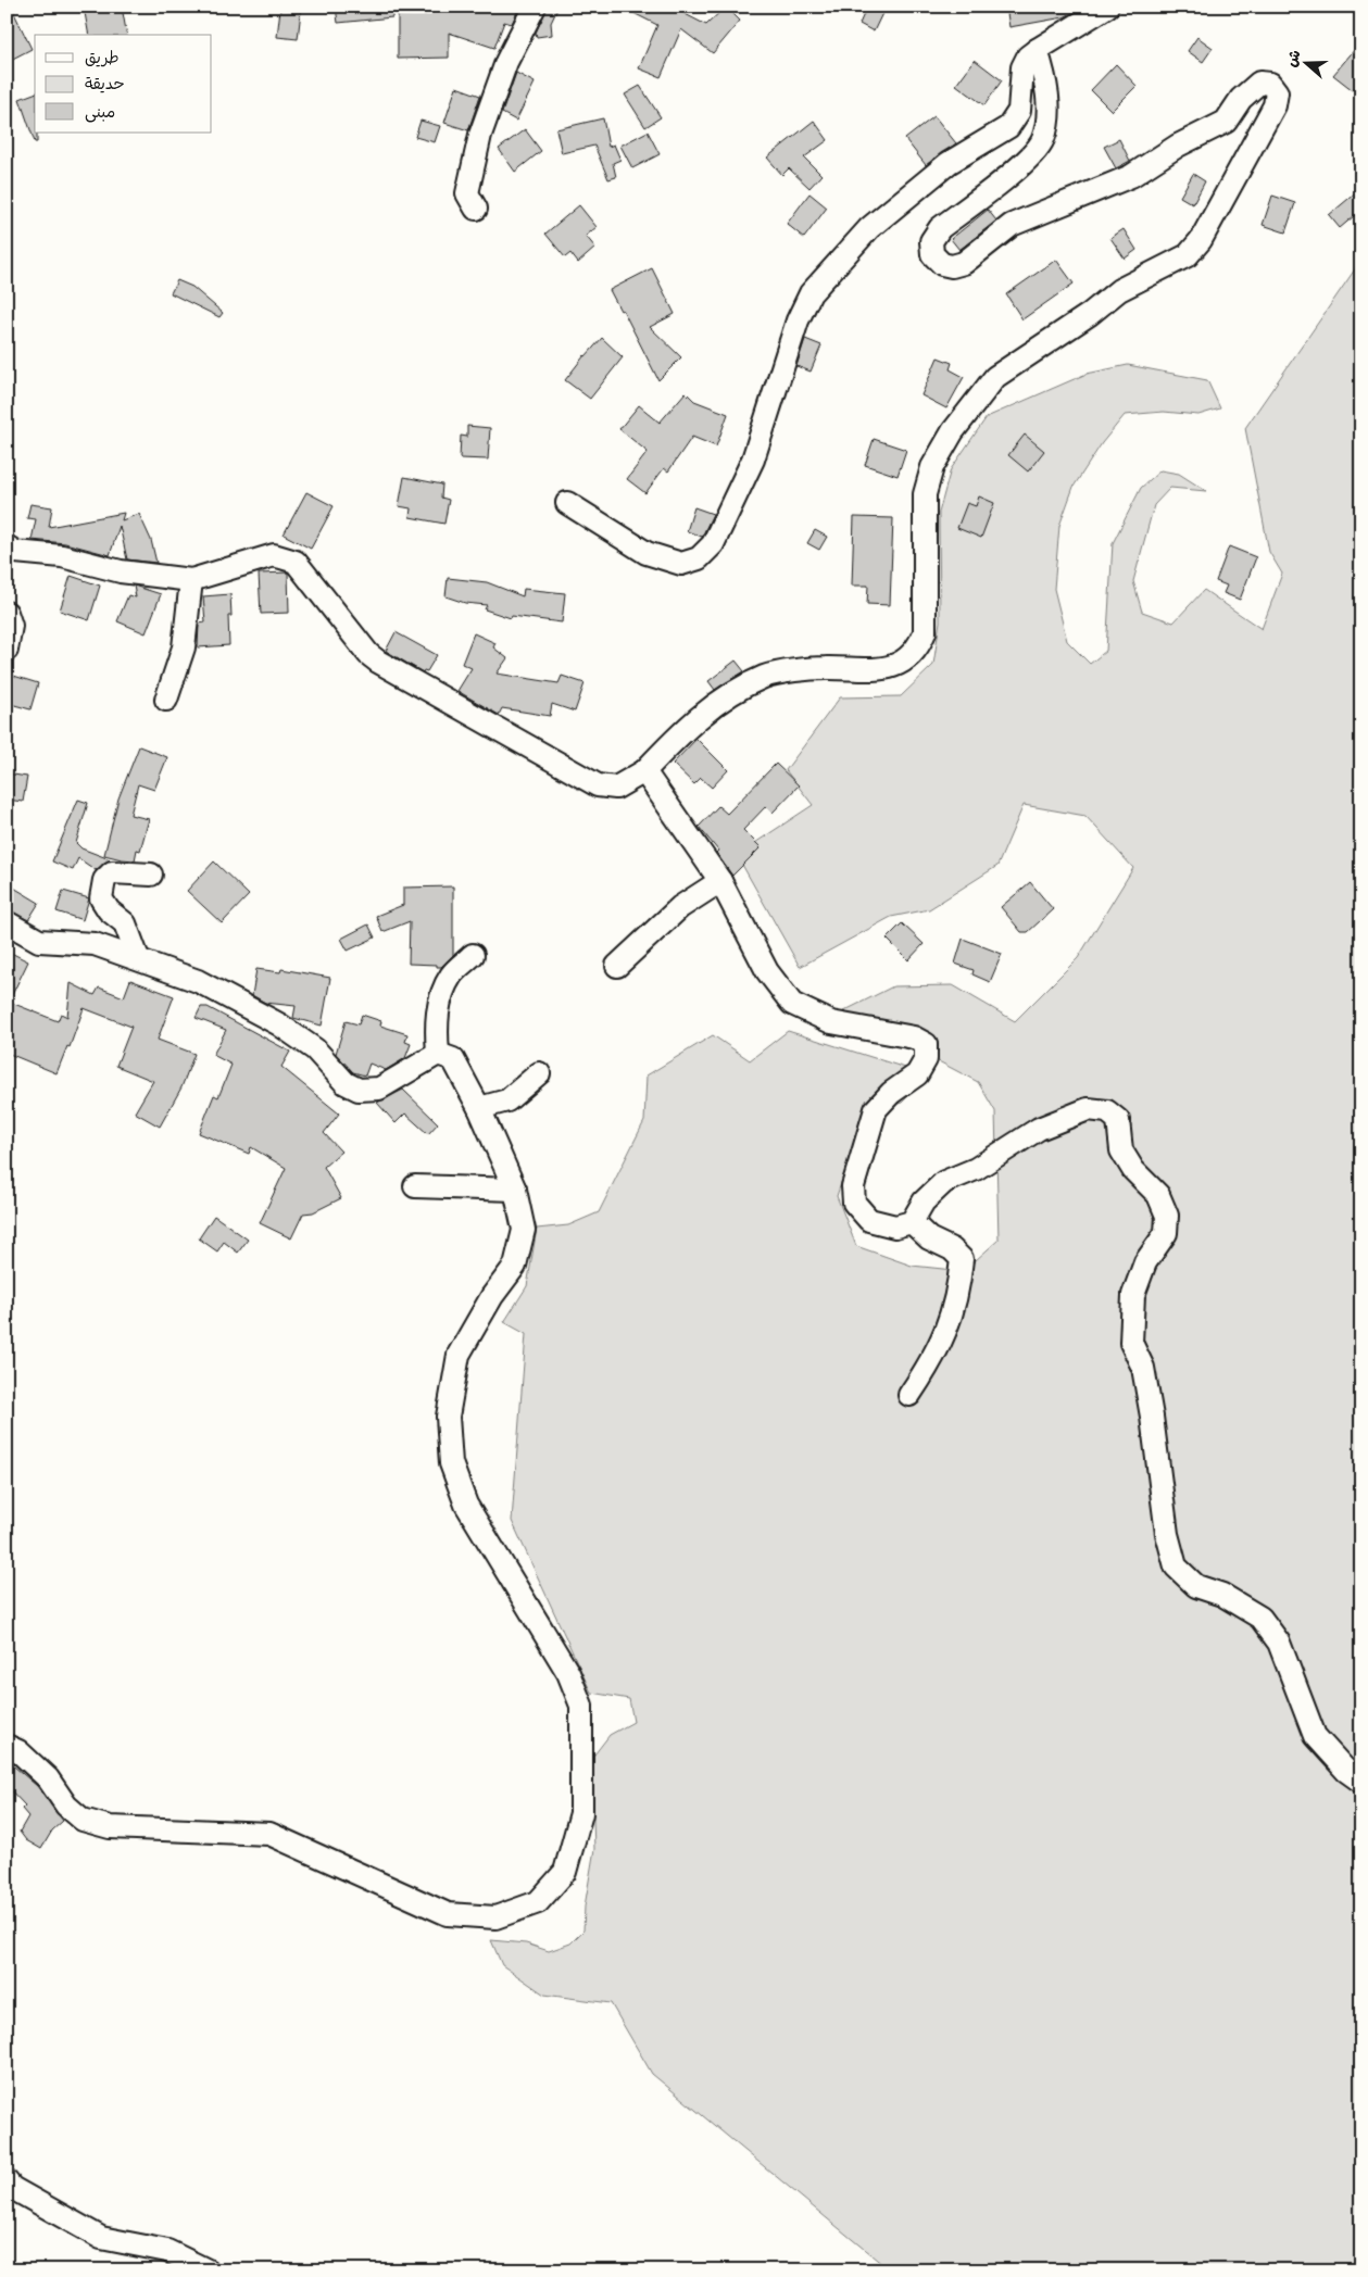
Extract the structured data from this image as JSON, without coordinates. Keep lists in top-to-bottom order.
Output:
{
  "legend": ["طريق", "حديقة", "مبنى"],
  "north": "left"
}
